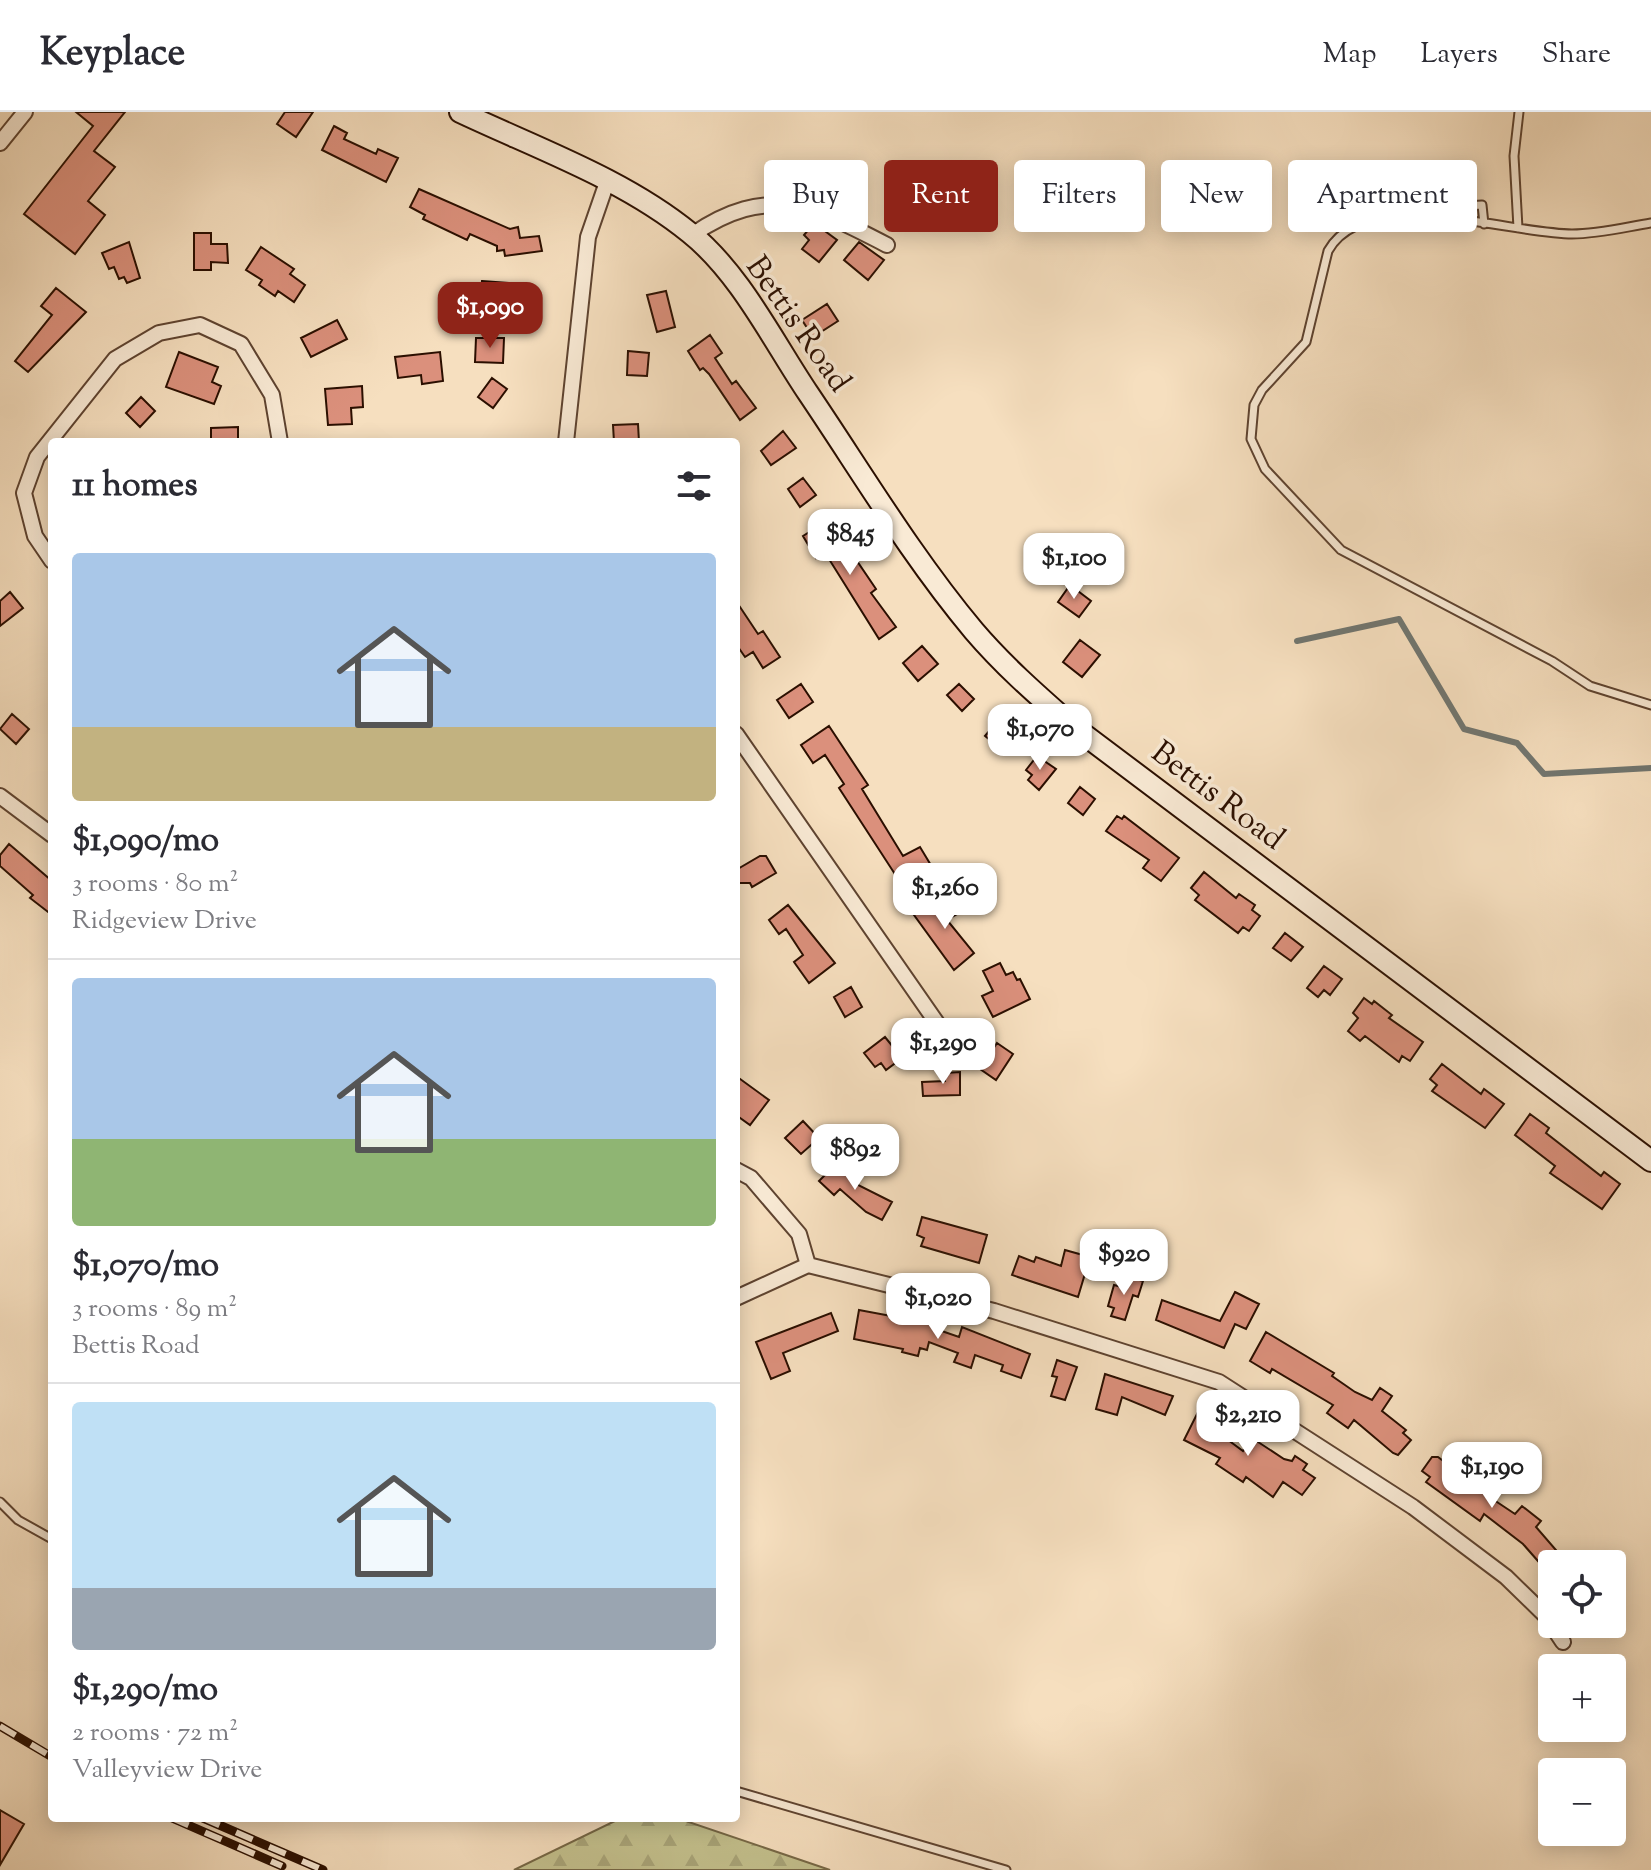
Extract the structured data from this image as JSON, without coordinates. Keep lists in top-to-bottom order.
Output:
{
  "streets": {
    "street": ["Bettis Road"]
  },
  "page": {
    "header": "Keyplace",
    "nav": ["Map", "Layers", "Share"],
    "chip": [
      "Buy",
      "Rent",
      "Filters",
      "New",
      "Apartment"
    ],
    "price": [
      "$1,090",
      "$845",
      "$1,100",
      "$1,070",
      "$1,260",
      "$1,290",
      "$892",
      "$920",
      "$1,020",
      "$2,210",
      "$1,190"
    ],
    "heading": "11 homes",
    "list": [
      {
        "name": "$1,090/mo",
        "note": "3 rooms · 80 m² · Ridgeview Drive"
      },
      {
        "name": "$1,070/mo",
        "note": "3 rooms · 89 m² · Bettis Road"
      },
      {
        "name": "$1,290/mo",
        "note": "2 rooms · 72 m² · Valleyview Drive"
      }
    ],
    "map_buttons": ["+", "−"]
  }
}
